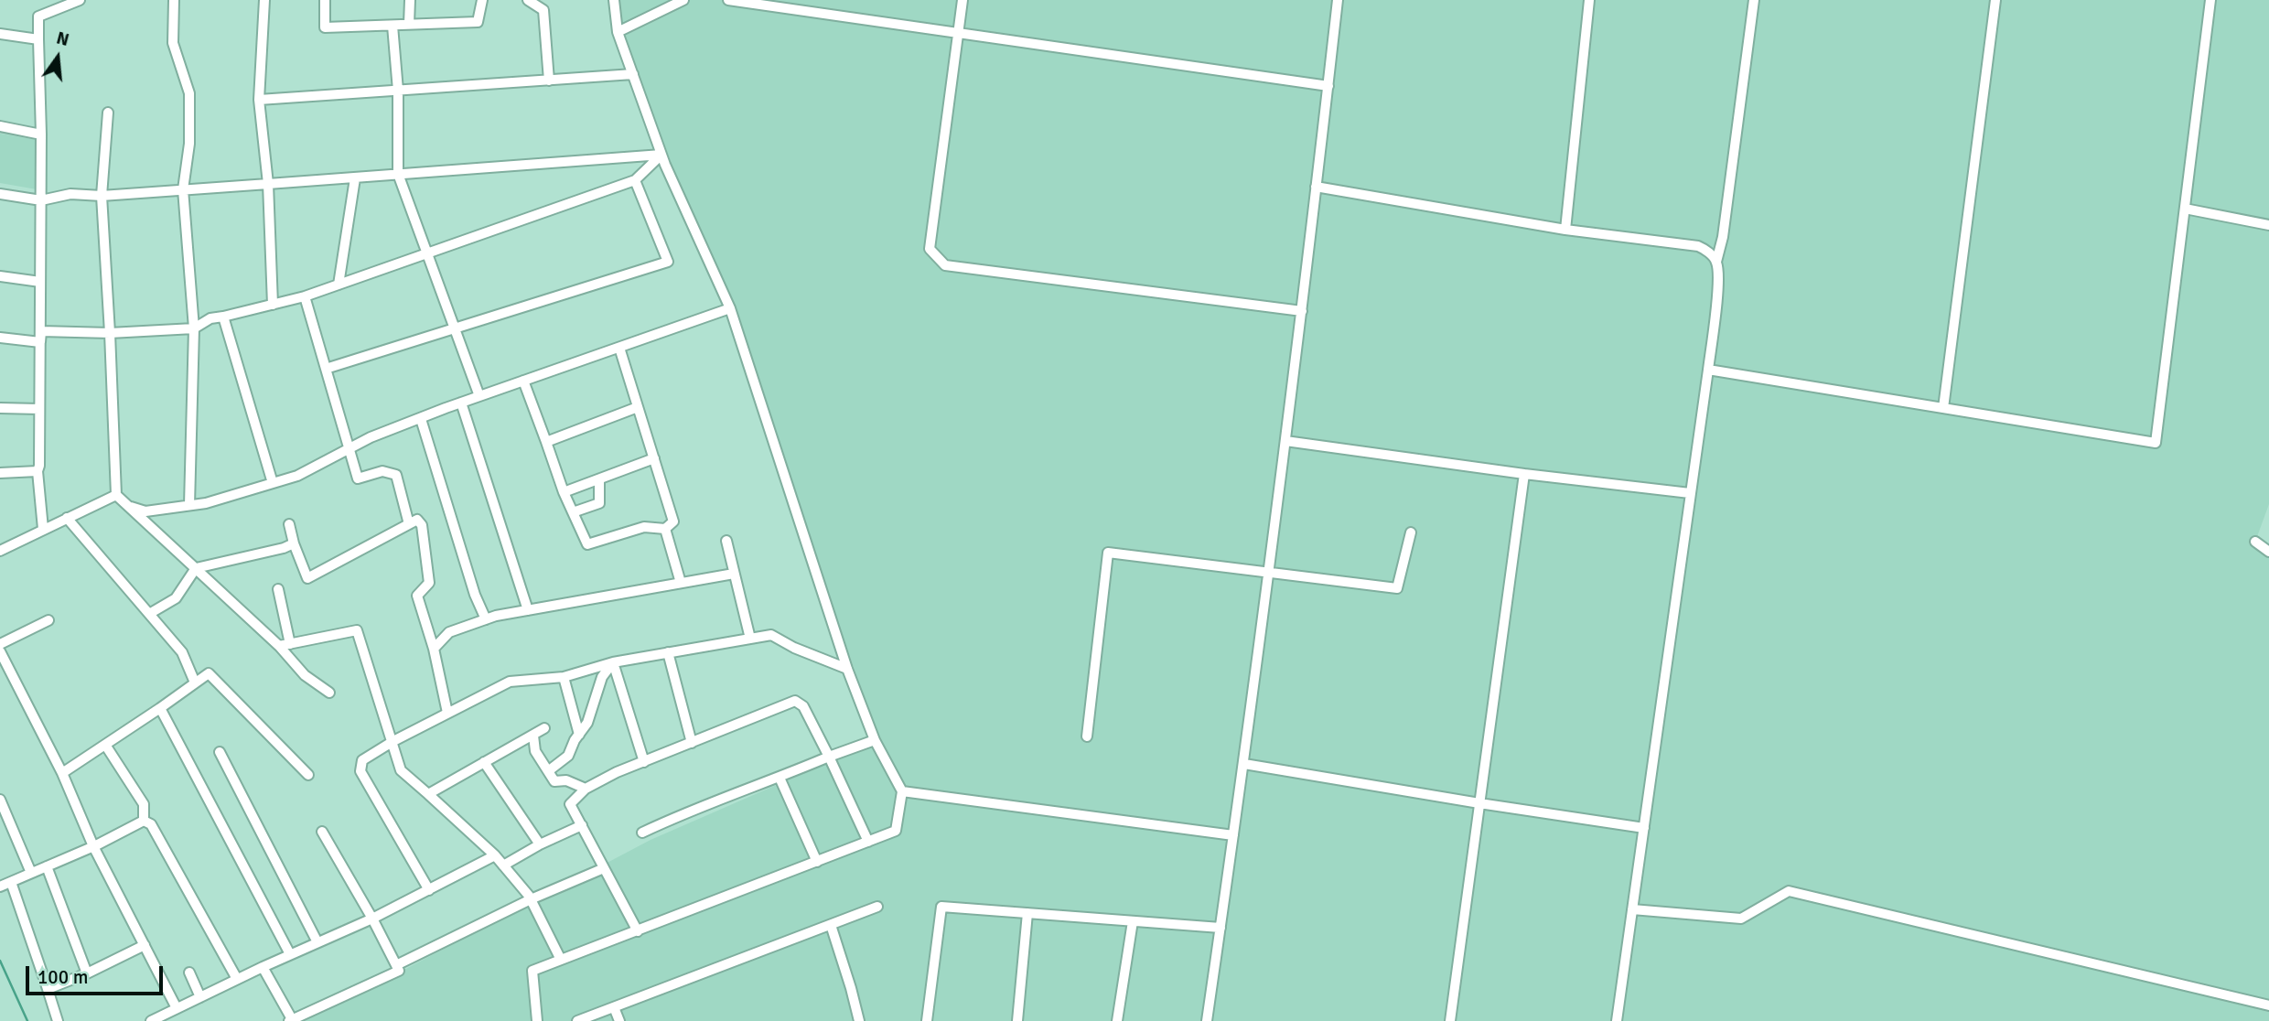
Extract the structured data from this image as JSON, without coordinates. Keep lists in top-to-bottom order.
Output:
{
  "scale_bar": "100 m",
  "north": "top"
}
